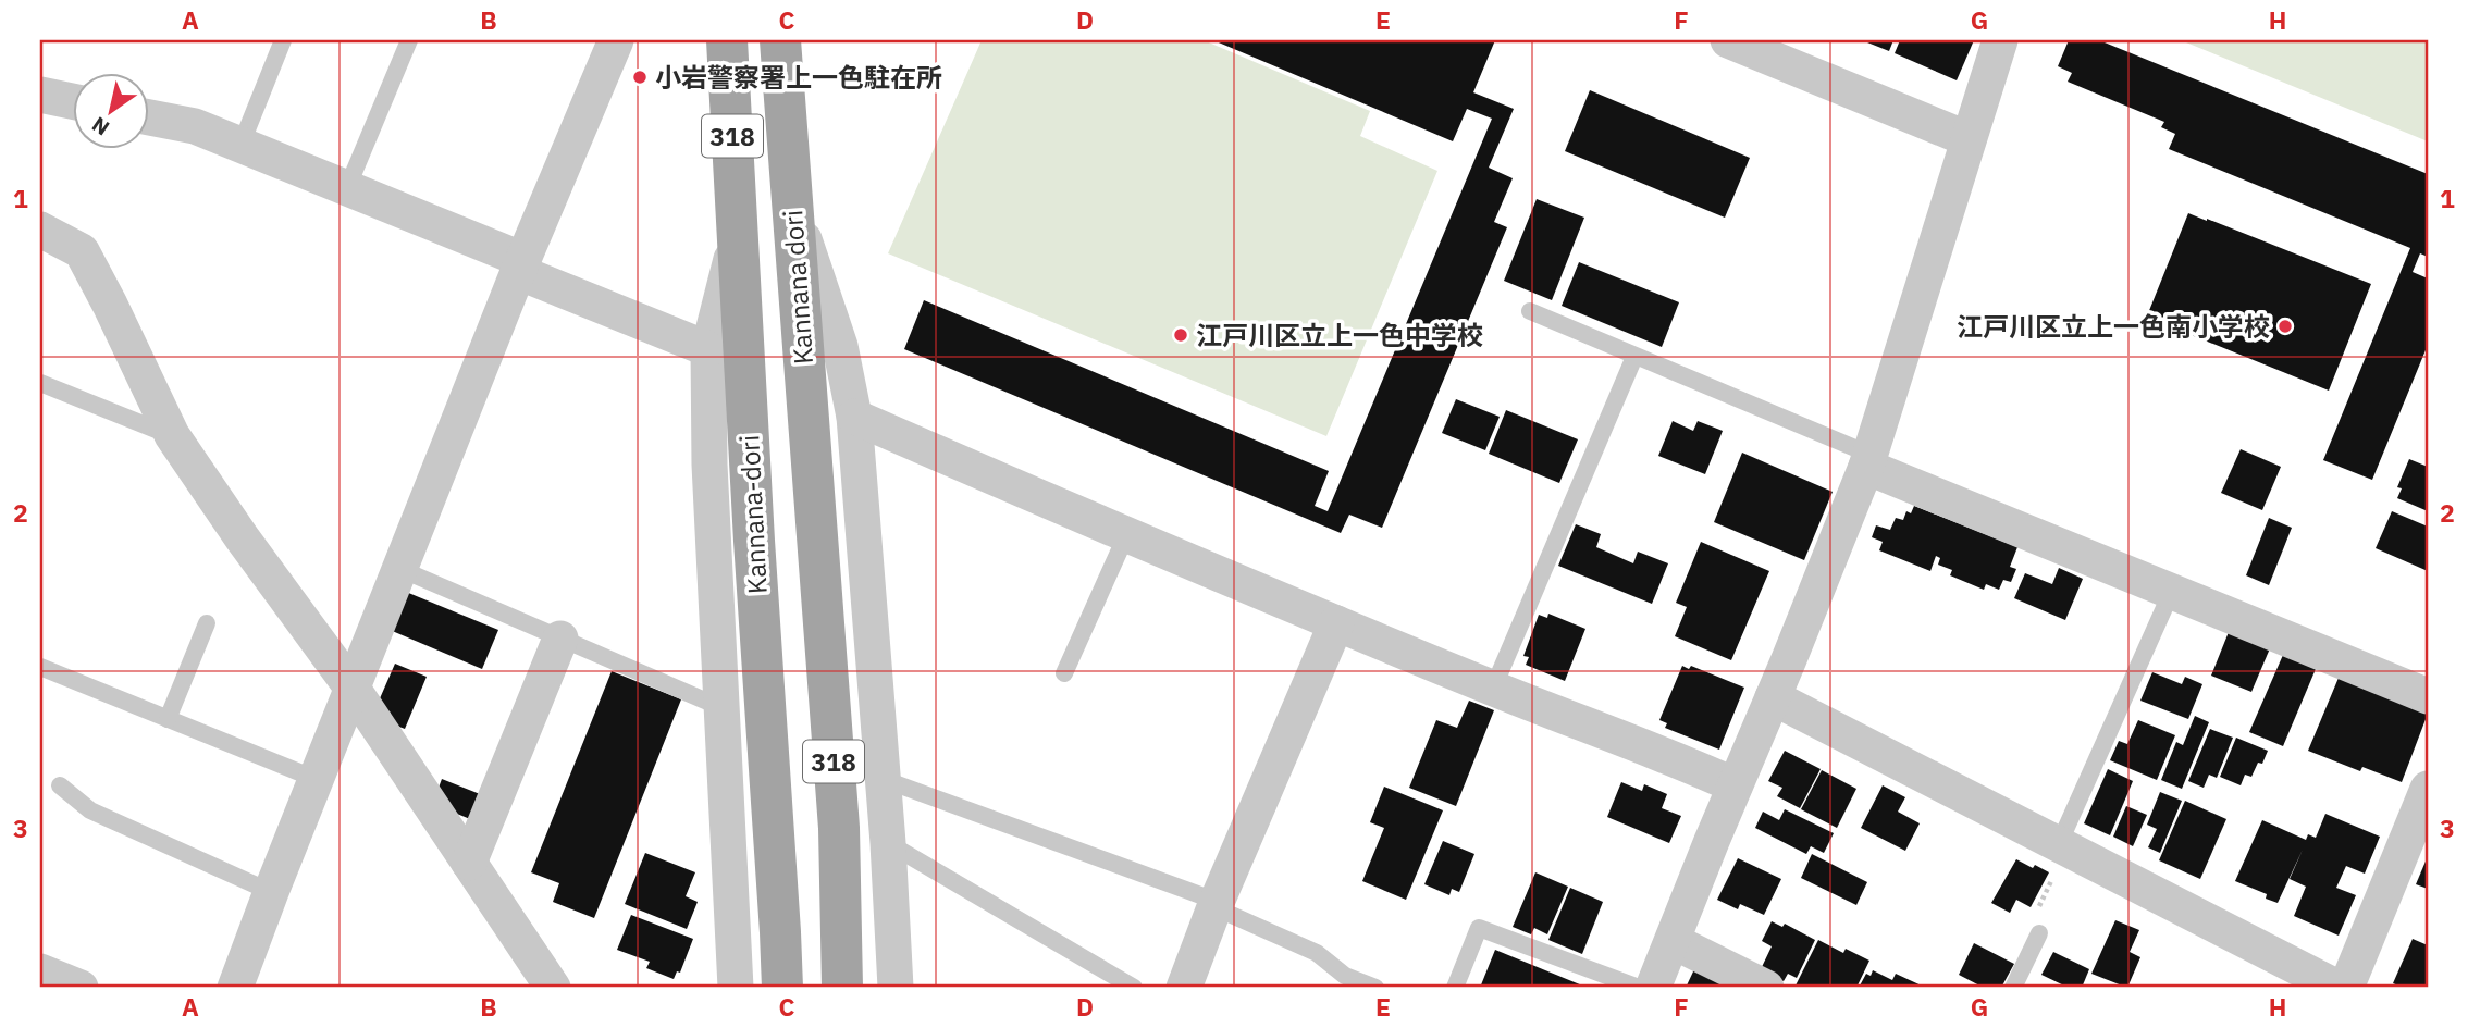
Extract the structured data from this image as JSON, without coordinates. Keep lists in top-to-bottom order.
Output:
{
  "streets": {
    "main road": ["318", "Kannana dori", "Kannana-dori"]
  },
  "places": ["小岩警察署上一色駐在所", "江戸川区立上一色南小学校", "江戸川区立上一色中学校"],
  "north": "bottom left",
  "grid": {
    "columns": [
      "A",
      "B",
      "C",
      "D",
      "E",
      "F",
      "G",
      "H"
    ],
    "rows": ["1", "2", "3"]
  }
}
